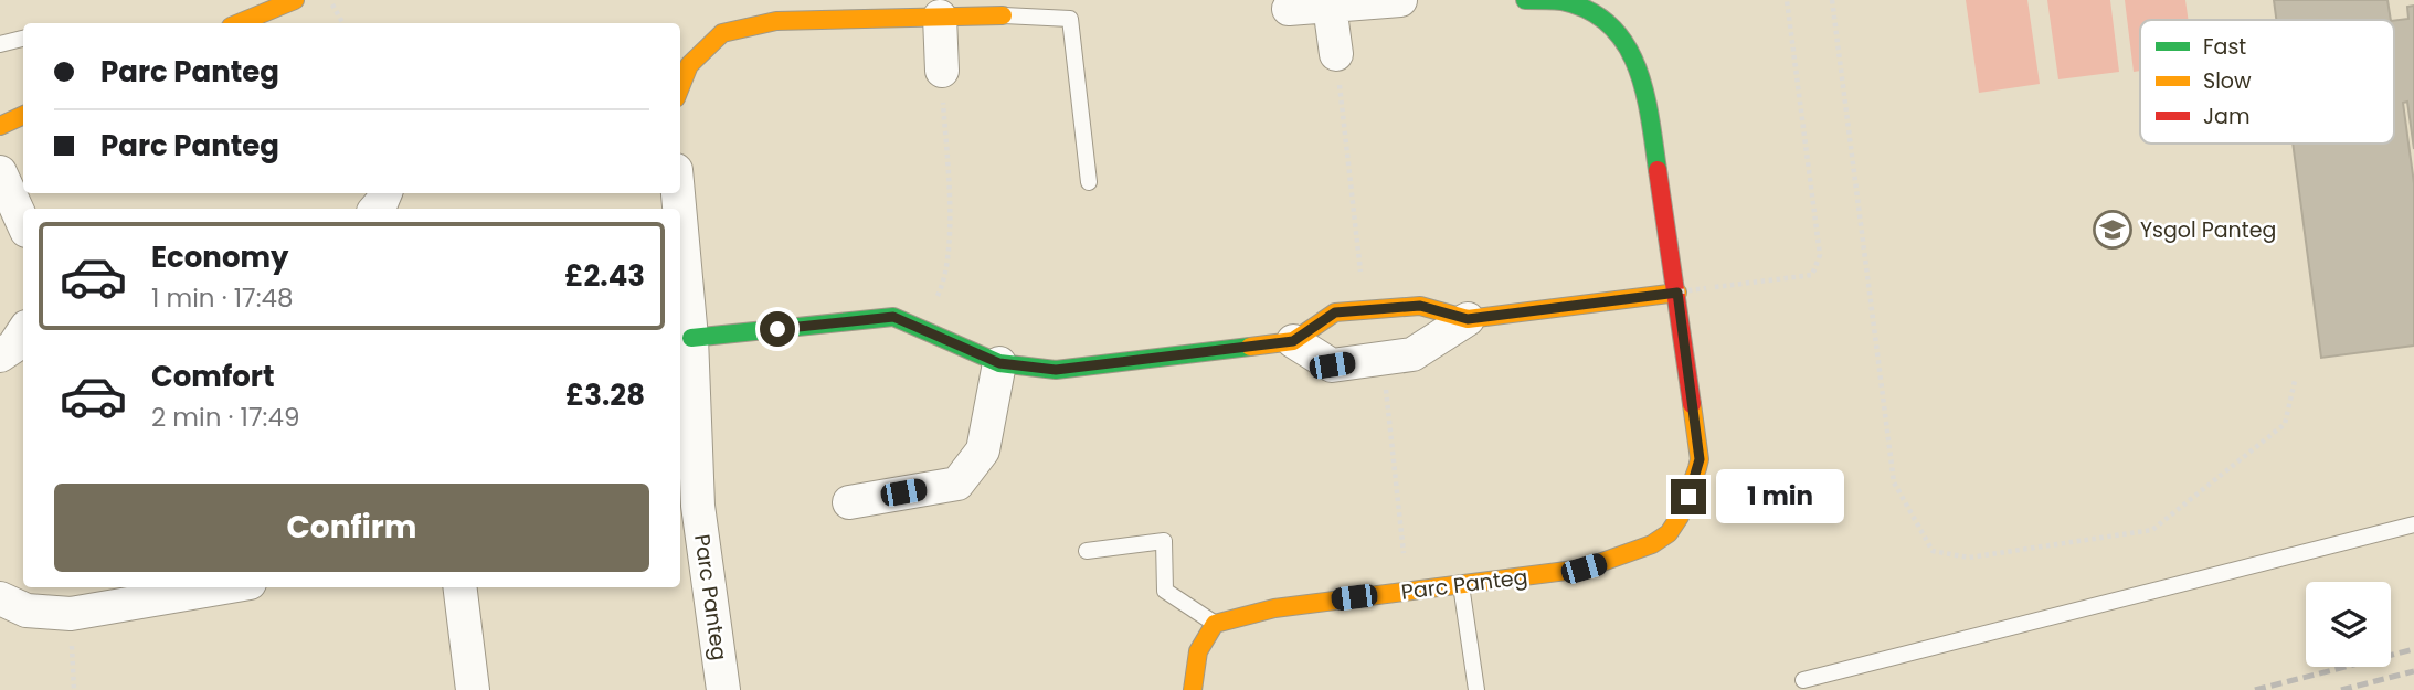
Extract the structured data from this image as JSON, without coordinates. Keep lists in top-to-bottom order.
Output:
{
  "streets": {
    "street": ["Parc Panteg"]
  },
  "places": {
    "school or university": ["Ysgol Panteg"]
  },
  "legend": ["Fast", "Slow", "Jam"],
  "page": {
    "banner": ["Parc Panteg", "Parc Panteg"],
    "list": [
      {
        "name": "Economy",
        "note": "1 min · 17:48",
        "value": "£2.43"
      },
      {
        "name": "Comfort",
        "note": "2 min · 17:49",
        "value": "£3.28"
      }
    ],
    "buttons": "Confirm",
    "bubble": "1 min"
  }
}
